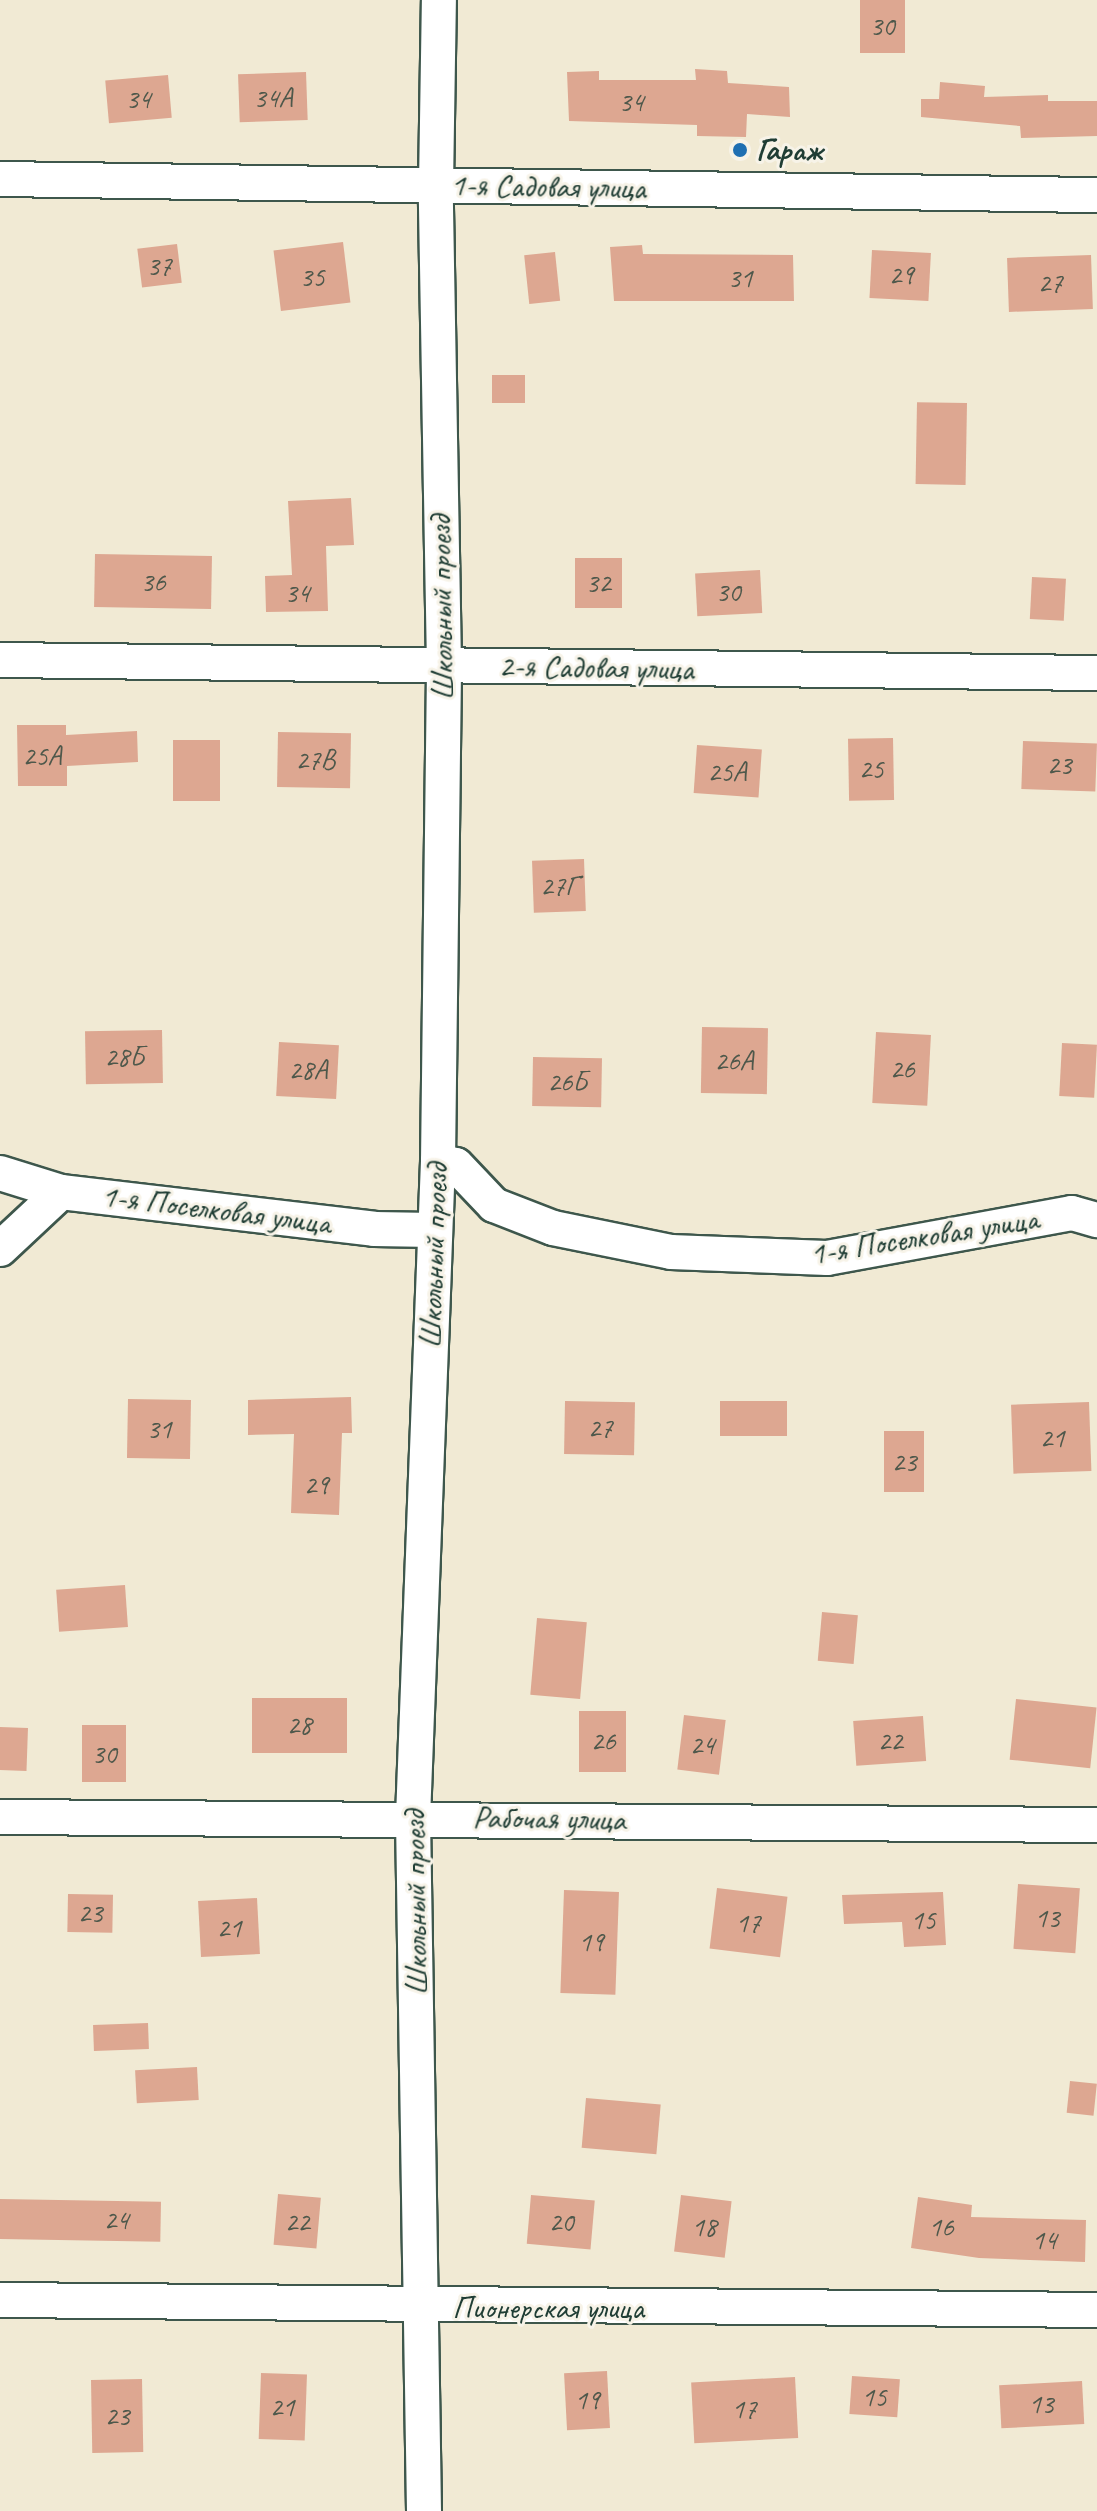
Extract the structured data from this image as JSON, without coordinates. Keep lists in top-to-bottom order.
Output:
{
  "streets": {
    "street": [
      "1-я Садовая улица",
      "Школьный проезд",
      "2-я Садовая улица",
      "1-я Поселковая улица",
      "Рабочая улица",
      "Пионерская улица"
    ]
  },
  "crossings": [
    ["1-я Садовая улица", "Школьный проезд"],
    ["Школьный проезд", "2-я Садовая улица"],
    ["Школьный проезд", "1-я Поселковая улица"],
    ["Школьный проезд", "Рабочая улица"],
    ["Школьный проезд", "Пионерская улица"]
  ],
  "places": ["Гараж"],
  "house_numbers": [
    "30",
    "34А",
    "34",
    "34",
    "37",
    "29",
    "35",
    "31",
    "27",
    "36",
    "32",
    "30",
    "34",
    "25А",
    "27В",
    "23",
    "25",
    "25А",
    "27Г",
    "28Б",
    "26А",
    "26",
    "28А",
    "26Б",
    "27",
    "31",
    "21",
    "23",
    "29",
    "28",
    "26",
    "22",
    "24",
    "30",
    "23",
    "13",
    "15",
    "17",
    "21",
    "19",
    "24",
    "22",
    "20",
    "18",
    "16",
    "14",
    "15",
    "19",
    "13",
    "21",
    "17",
    "23"
  ]
}
